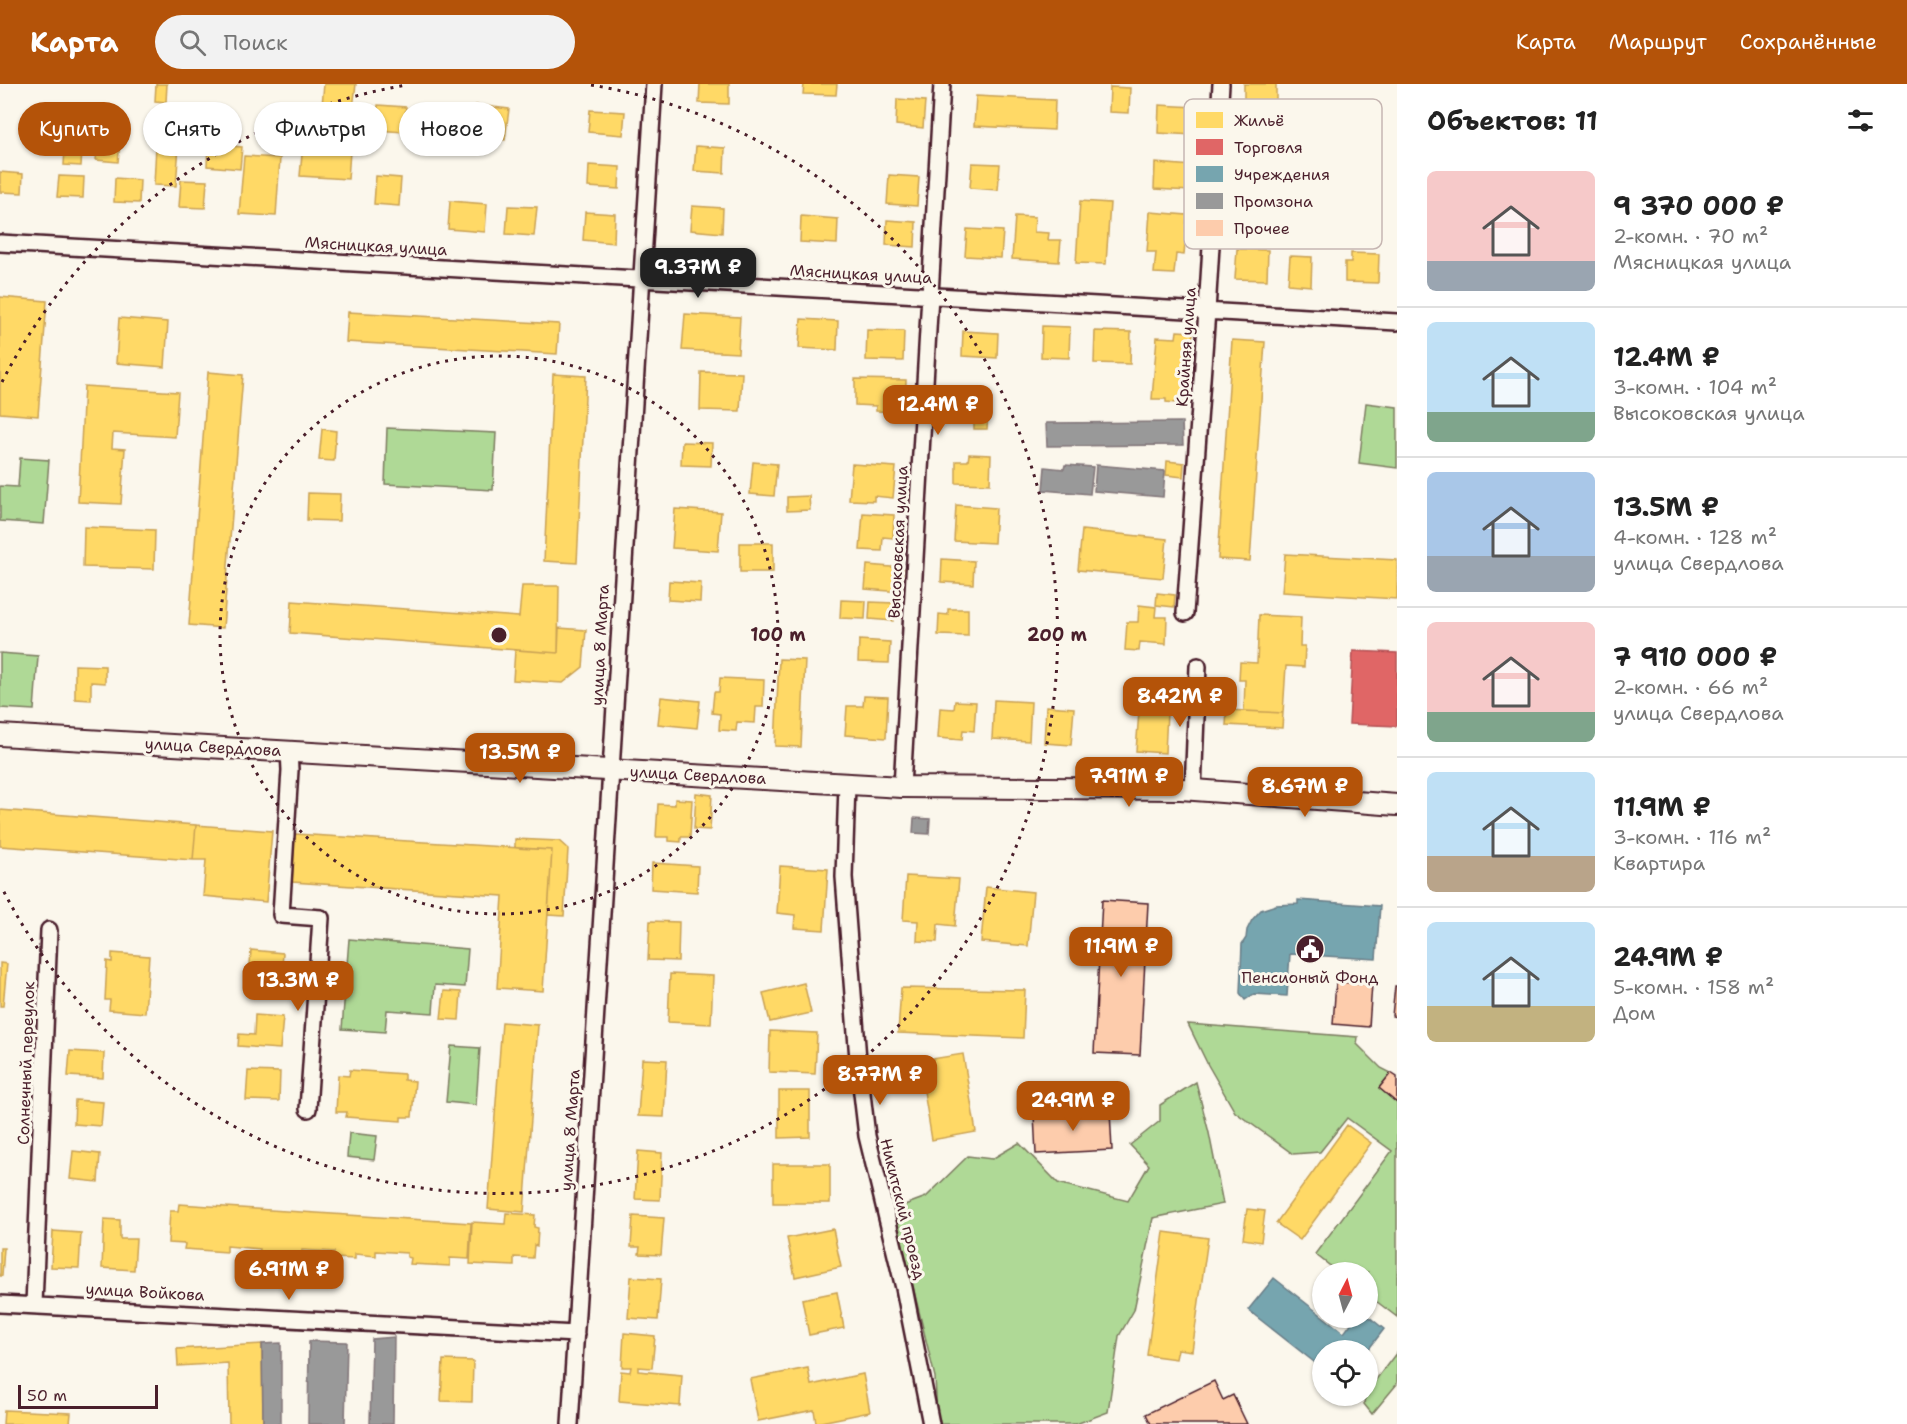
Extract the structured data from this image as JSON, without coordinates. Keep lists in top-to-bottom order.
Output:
{
  "streets": {
    "street": [
      "Мясницкая улица",
      "Крайняя улица",
      "Высоковская улица",
      "улица 8 Марта",
      "улица Свердлова",
      "Солнечный переулок",
      "Никитский проезд",
      "улица Войкова"
    ]
  },
  "crossings": [
    ["Мясницкая улица", "Крайняя улица"],
    ["Мясницкая улица", "Высоковская улица"],
    ["Мясницкая улица", "улица 8 Марта"],
    ["Высоковская улица", "улица Свердлова"],
    ["улица 8 Марта", "улица Свердлова"],
    ["улица 8 Марта", "улица Войкова"],
    ["улица Свердлова", "Никитский проезд"],
    ["Солнечный переулок", "улица Войкова"]
  ],
  "places": {
    "public building": ["Пенсионый Фонд"]
  },
  "legend": [
    "Жильё",
    "Торговля",
    "Учреждения",
    "Промзона",
    "Прочее"
  ],
  "scale_bar": "50 m",
  "north": "top",
  "page": {
    "header": "Карта",
    "search": "Поиск",
    "nav": ["Карта", "Маршрут", "Сохранённые"],
    "heading": "Объектов: 11",
    "chip": [
      "Купить",
      "Снять",
      "Фильтры",
      "Новое"
    ],
    "list": [
      {
        "name": "9 370 000 ₽",
        "note": "2-комн. · 70 m² · Мясницкая улица"
      },
      {
        "name": "12.4M ₽",
        "note": "3-комн. · 104 m² · Высоковская улица"
      },
      {
        "name": "13.5M ₽",
        "note": "4-комн. · 128 m² · улица Свердлова"
      },
      {
        "name": "7 910 000 ₽",
        "note": "2-комн. · 66 m² · улица Свердлова"
      },
      {
        "name": "11.9M ₽",
        "note": "3-комн. · 116 m² · Квартира"
      },
      {
        "name": "24.9M ₽",
        "note": "5-комн. · 158 m² · Дом"
      }
    ],
    "price": [
      "9.37M ₽",
      "12.4M ₽",
      "8.42M ₽",
      "13.5M ₽",
      "7.91M ₽",
      "8.67M ₽",
      "11.9M ₽",
      "13.3M ₽",
      "8.77M ₽",
      "24.9M ₽",
      "6.91M ₽"
    ],
    "scale": "50 m"
  },
  "rings": ["100 m", "200 m"]
}
